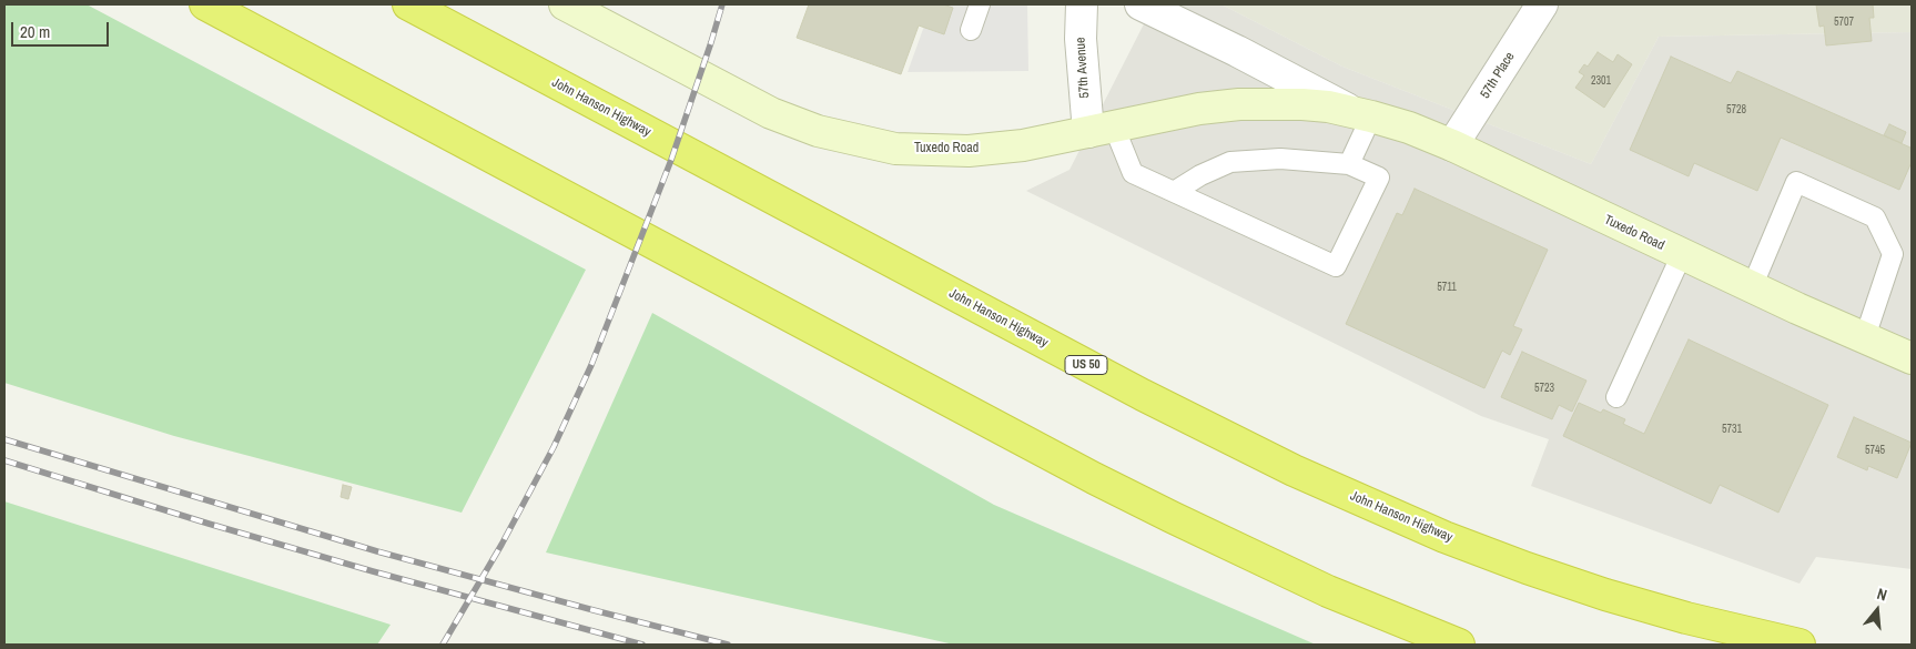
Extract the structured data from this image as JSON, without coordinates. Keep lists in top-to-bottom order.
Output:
{
  "streets": {
    "highway": ["John Hanson Highway", "US 50"],
    "main road": ["Tuxedo Road"],
    "street": ["57th Avenue", "57th Place"]
  },
  "crossings": [
    ["57th Avenue", "Tuxedo Road"],
    ["57th Place", "Tuxedo Road"]
  ],
  "house_numbers": [
    "5707",
    "2301",
    "5728",
    "5711",
    "5723",
    "5731",
    "5745"
  ],
  "scale_bar": "20 m",
  "north": "top"
}
